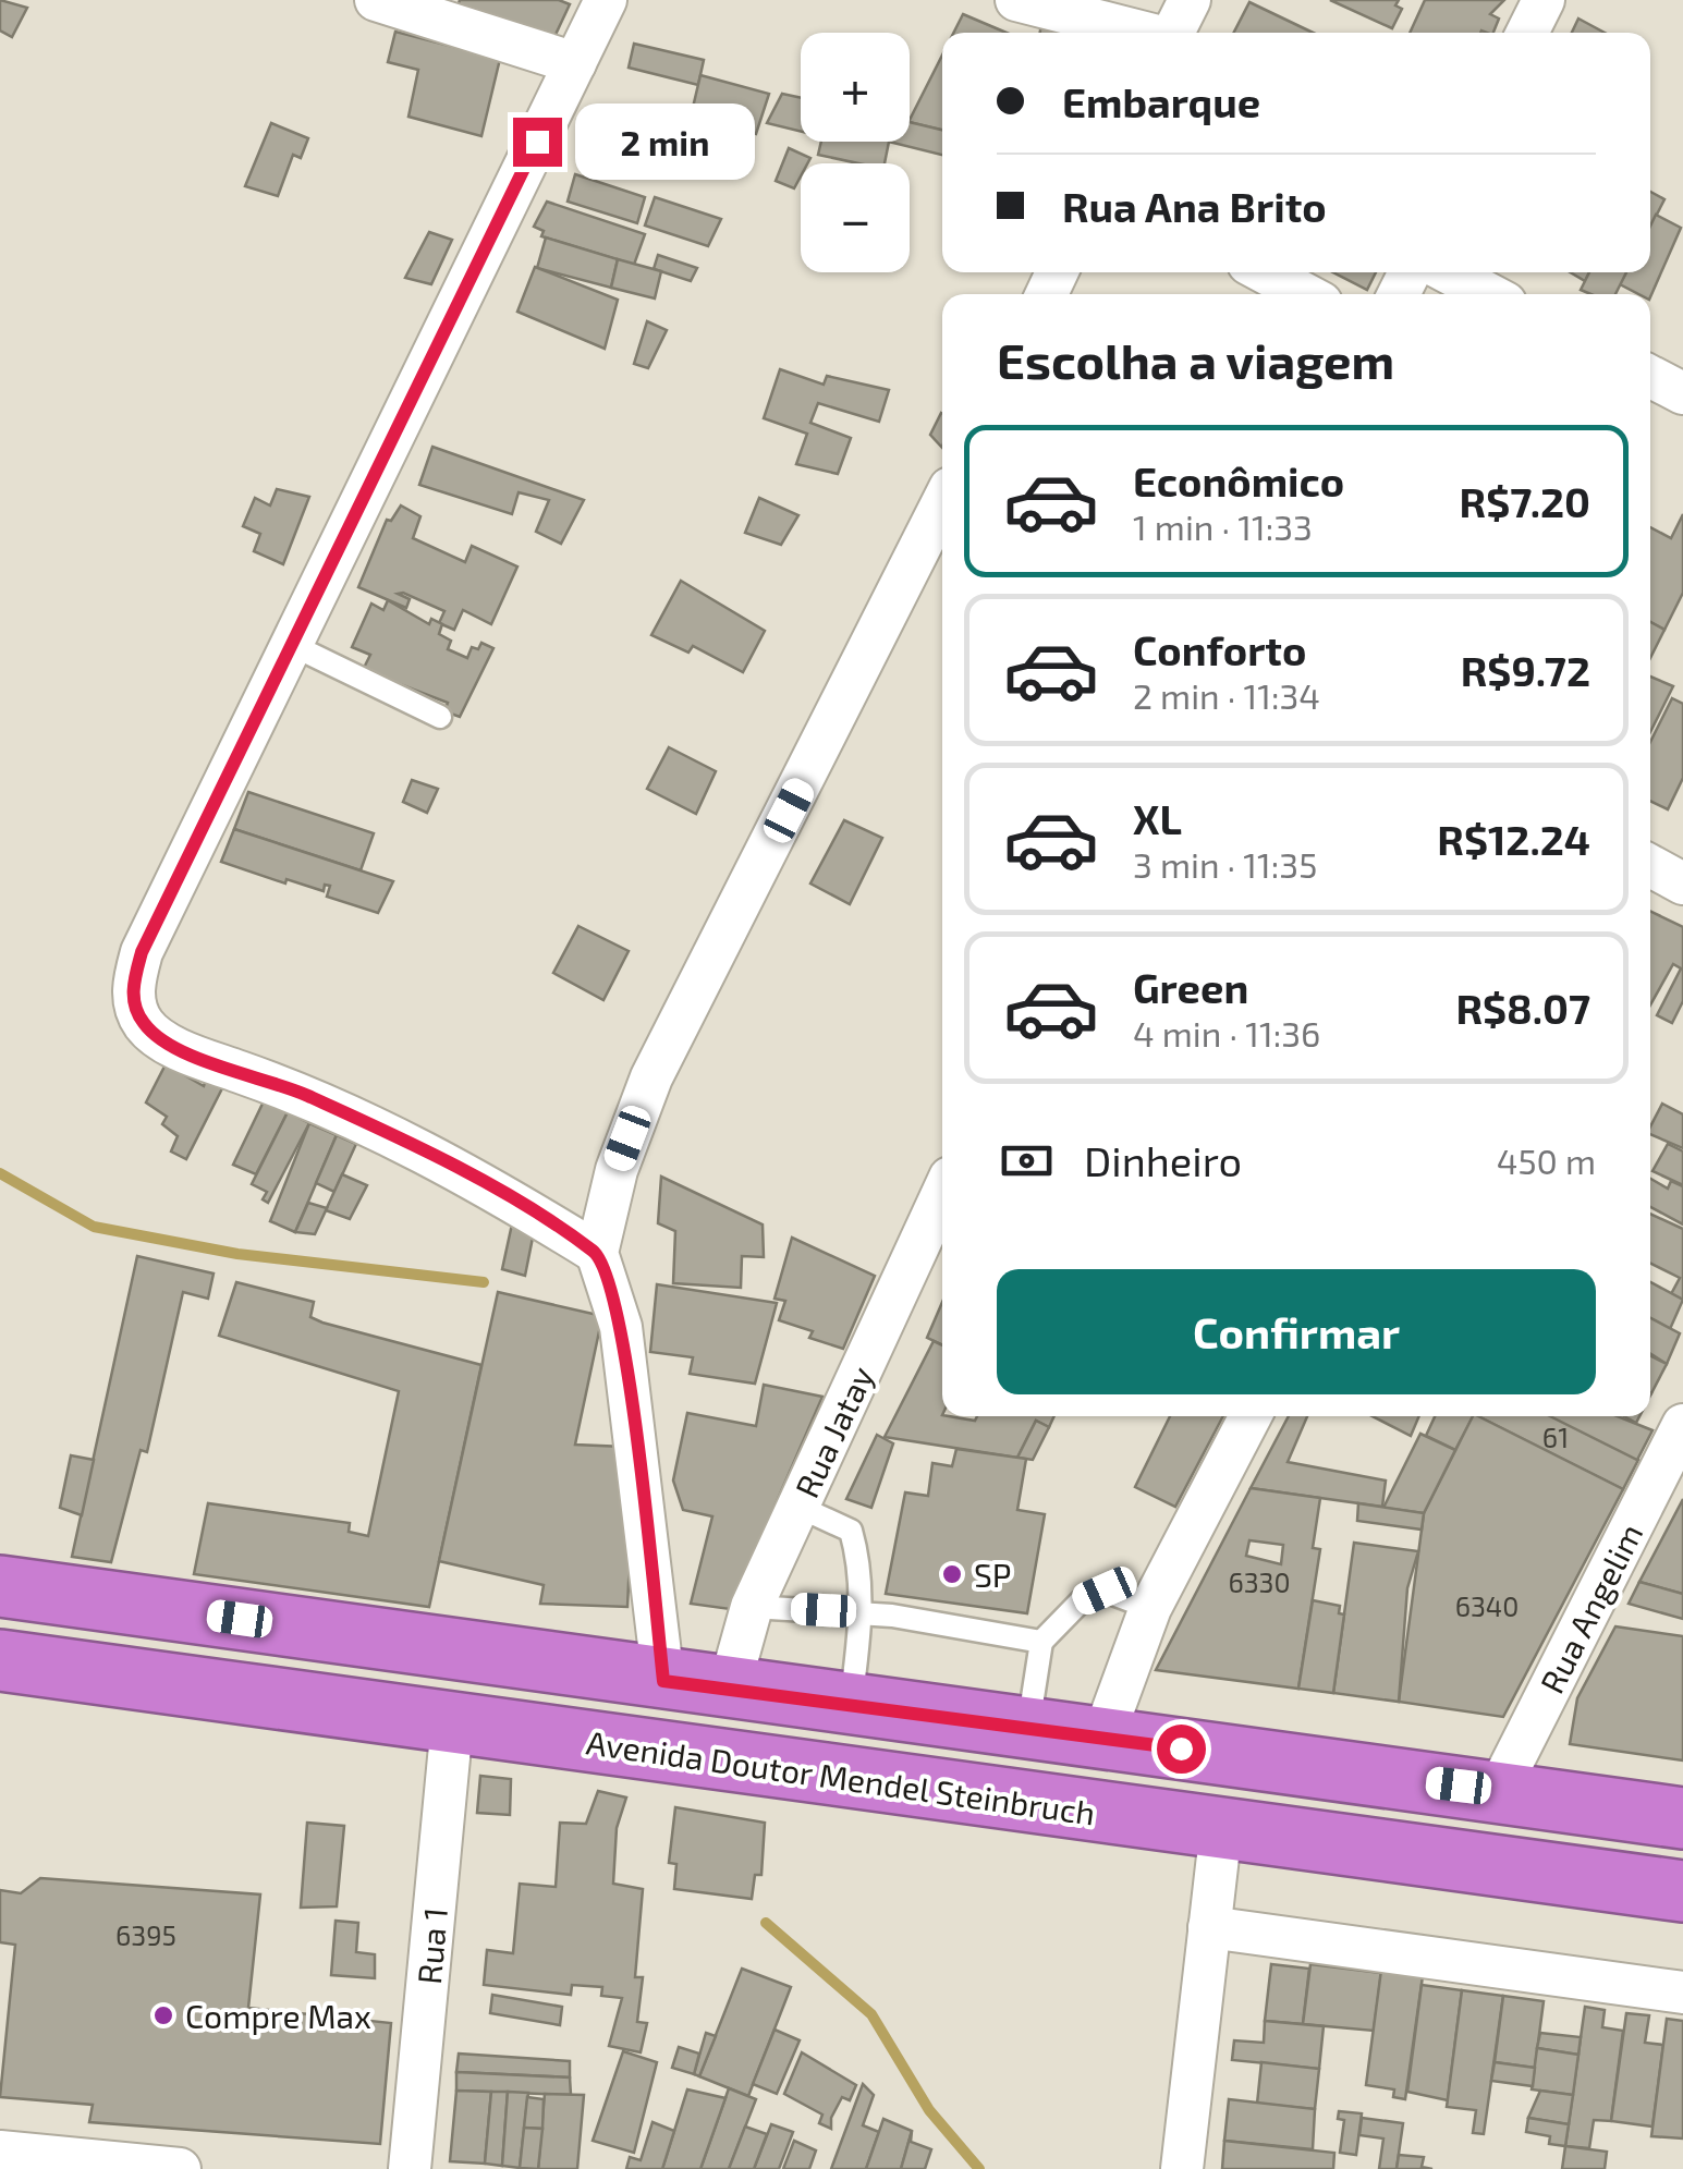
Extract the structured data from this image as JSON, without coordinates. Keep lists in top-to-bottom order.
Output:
{
  "streets": {
    "highway": ["Avenida Doutor Mendel Steinbruch"],
    "street": ["Rua Jatay", "Rua Angelim", "Rua 1"]
  },
  "crossings": [
    ["Avenida Doutor Mendel Steinbruch", "Rua 1"]
  ],
  "places": ["SP", "Compre Max"],
  "house_numbers": [
    "61",
    "6330",
    "6340",
    "6395"
  ],
  "page": {
    "map_buttons": ["+", "−"],
    "banner": ["Embarque", "Rua Ana Brito"],
    "bubble": "2 min",
    "heading": "Escolha a viagem",
    "list": [
      {
        "name": "Econômico",
        "note": "1 min · 11:33",
        "value": "R$7.20"
      },
      {
        "name": "Conforto",
        "note": "2 min · 11:34",
        "value": "R$9.72"
      },
      {
        "name": "XL",
        "note": "3 min · 11:35",
        "value": "R$12.24"
      },
      {
        "name": "Green",
        "note": "4 min · 11:36",
        "value": "R$8.07"
      }
    ],
    "pay": ["Dinheiro", "450 m"],
    "buttons": "Confirmar"
  }
}
